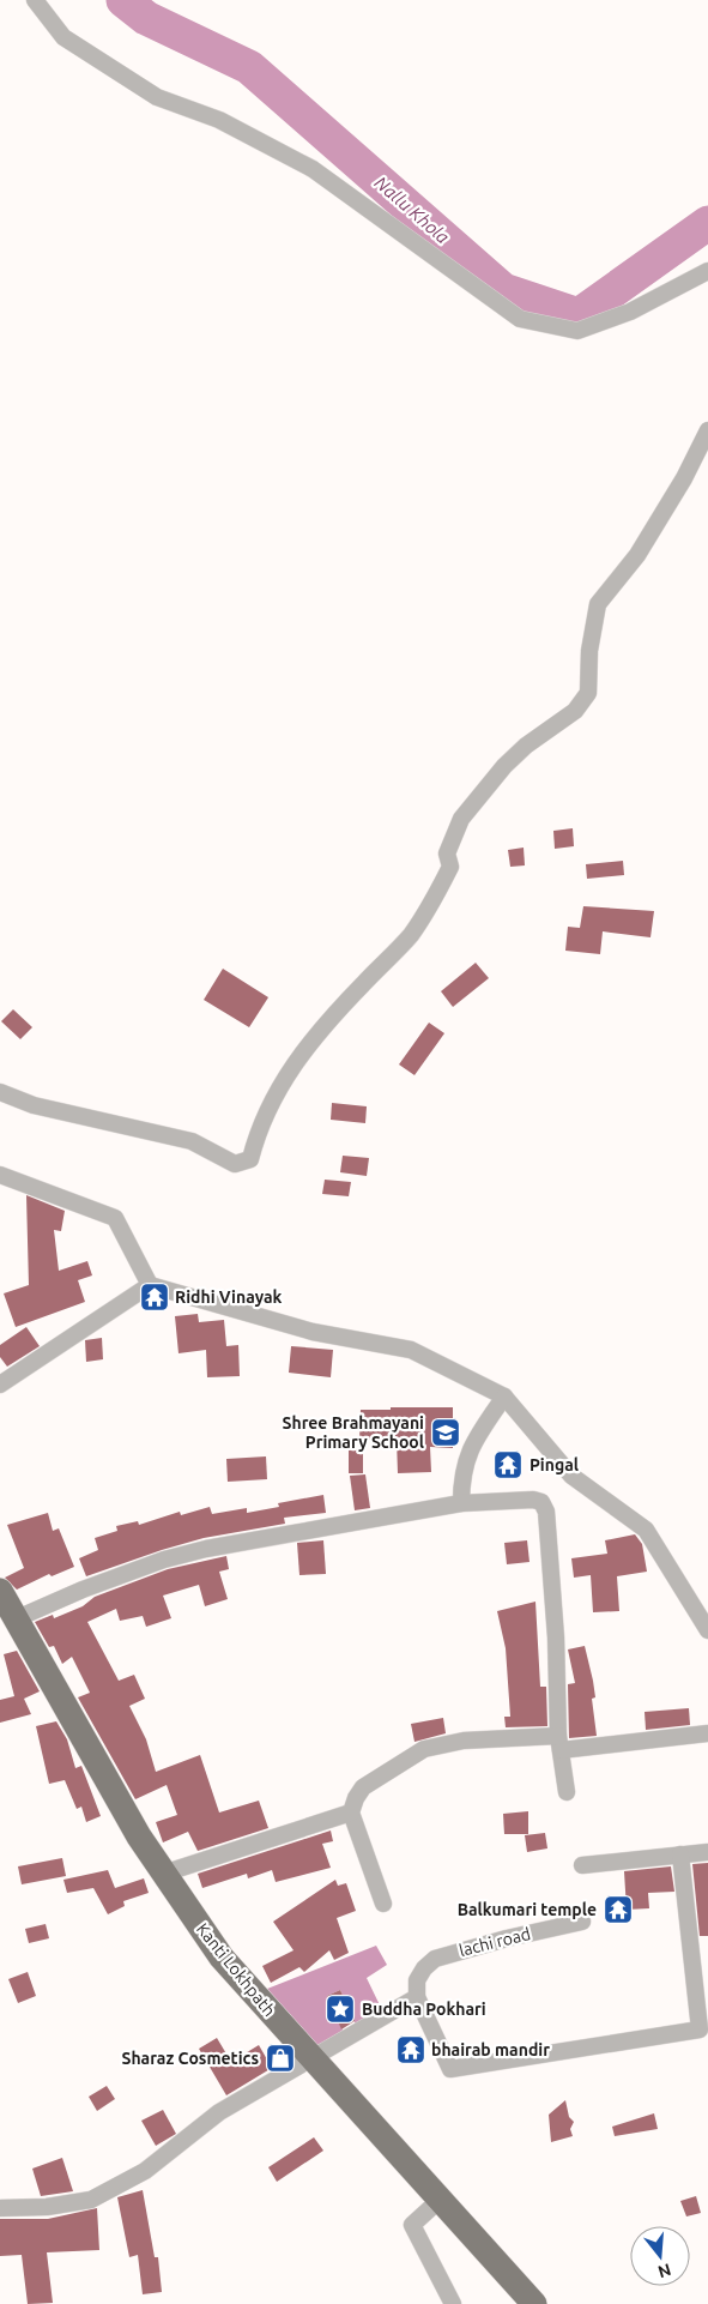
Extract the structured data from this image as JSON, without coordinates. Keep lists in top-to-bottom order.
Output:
{
  "streets": {
    "main road": ["Kanti Lokhpath"],
    "street": ["lachi road"]
  },
  "water": ["Nallu Khola"],
  "places": {
    "temple": [
      "Ridhi Vinayak",
      "Pingal",
      "Balkumari temple",
      "bhairab mandir"
    ],
    "school or university": ["Shree Brahmayani Primary School"],
    "place": ["Buddha Pokhari"],
    "shop": ["Sharaz Cosmetics"]
  },
  "north": "bottom"
}
